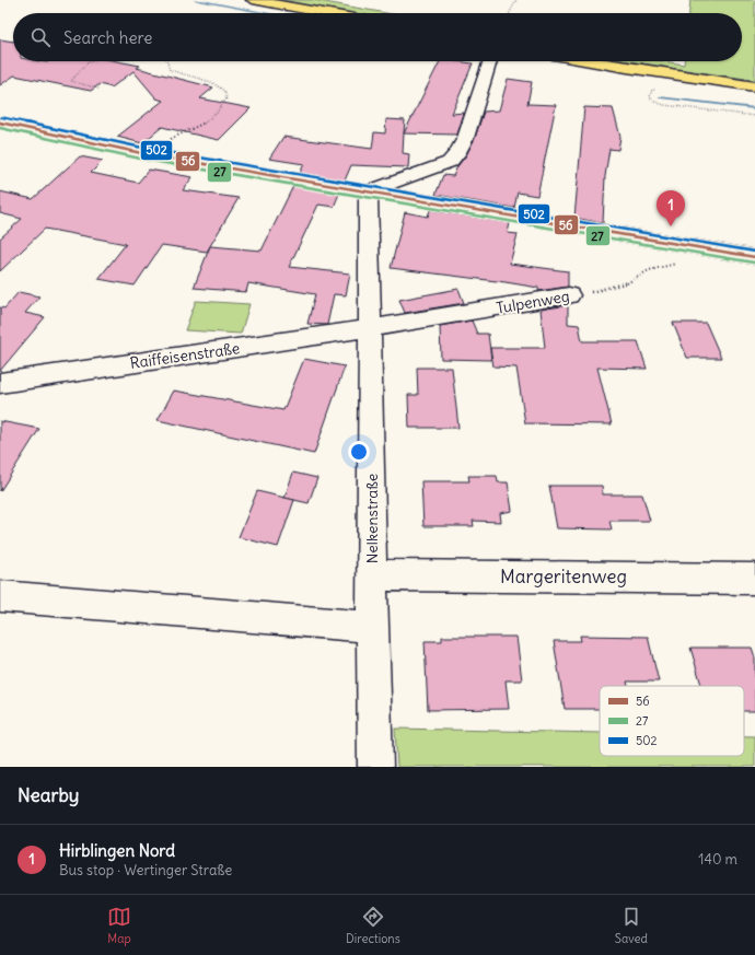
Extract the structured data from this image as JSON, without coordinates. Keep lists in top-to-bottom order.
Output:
{
  "streets": {
    "street": [
      "Tulpenweg",
      "Raiffeisenstraße",
      "Nelkenstraße",
      "Margeritenweg"
    ]
  },
  "crossings": [
    ["Tulpenweg", "Raiffeisenstraße"],
    ["Tulpenweg", "Nelkenstraße"],
    ["Raiffeisenstraße", "Nelkenstraße"],
    ["Nelkenstraße", "Margeritenweg"]
  ],
  "lines": ["transit line 502", "transit line 56", "transit line 27"],
  "legend": ["56", "27", "502"],
  "page": {
    "search": "Search here",
    "pins": "1",
    "heading": "Nearby",
    "list": [
      {
        "mark": "1",
        "name": "Hirblingen Nord",
        "note": "Bus stop · Wertinger Straße",
        "value": "140 m"
      }
    ],
    "nav": ["Map", "Directions", "Saved"]
  }
}
